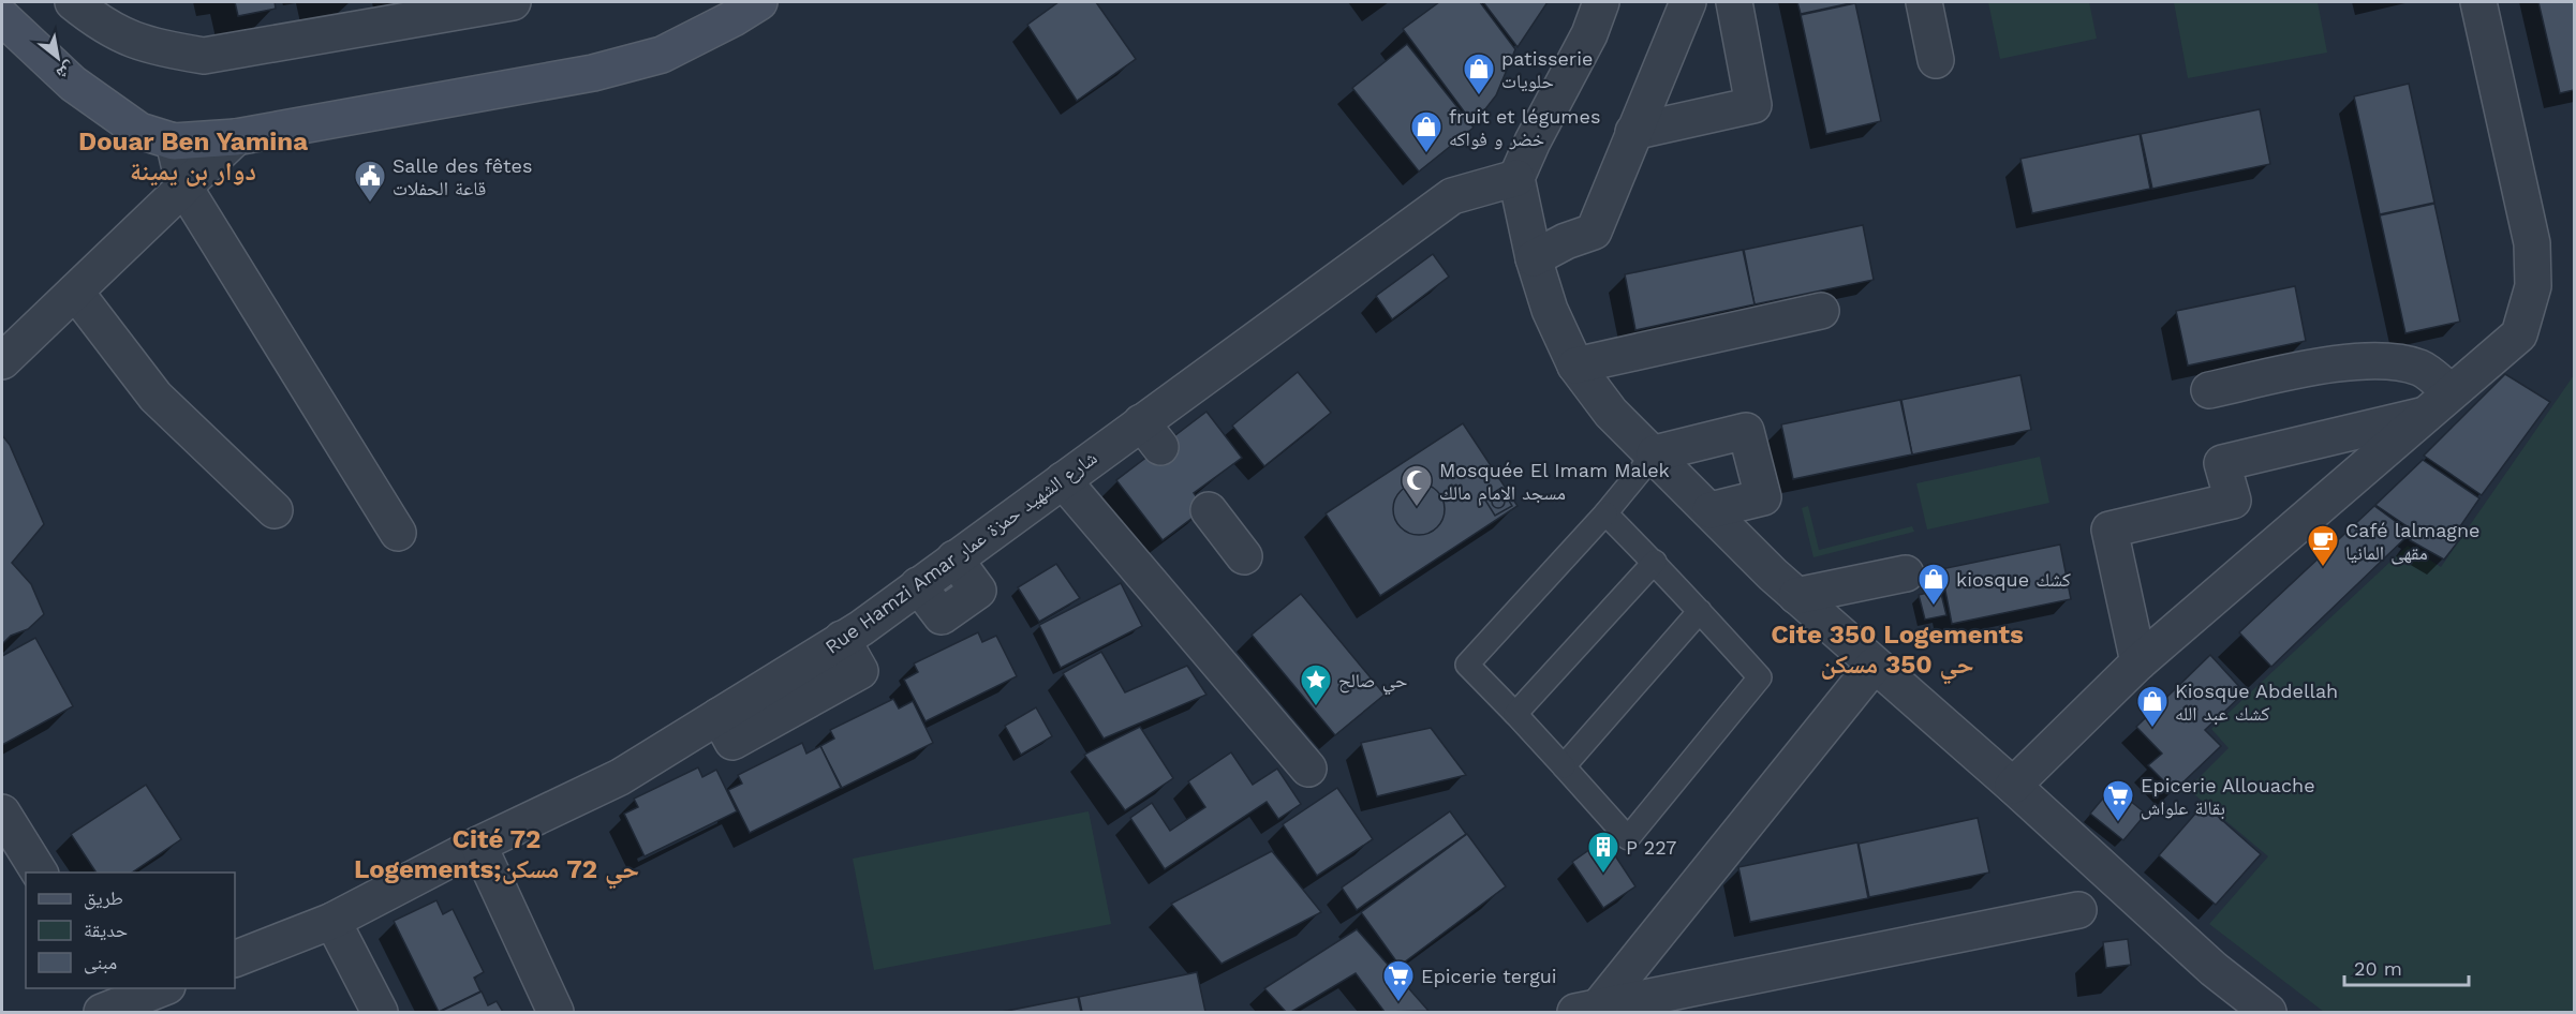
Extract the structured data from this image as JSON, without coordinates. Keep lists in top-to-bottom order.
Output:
{
  "streets": {
    "street": ["Rue Hamzi Amar شارع الشهيد حمزة عمار"]
  },
  "districts": ["Douar Ben Yamina دوار بن يمينة", "Cite 350 Logements حي 350 مسكن", "Cité 72 Logements;حي 72 مسكن"],
  "places": {
    "shop": [
      "patisserie حلويات",
      "fruit et légumes خضر و فواكه",
      "kiosque كشك",
      "Kiosque Abdellah كشك عبد الله"
    ],
    "public building": ["Salle des fêtes قاعة الحفلات"],
    "mosque": ["Mosquée El Imam Malek مسجد الامام مالك"],
    "cafe": ["Café lalmagne مقهى المانيا"],
    "place": ["حي صالح"],
    "supermarket": ["Epicerie Allouache بقالة علواش", "Epicerie tergui"],
    "building": ["P 227"]
  },
  "legend": ["طريق", "حديقة", "مبنى"],
  "scale_bar": "20 m",
  "north": "bottom right"
}
